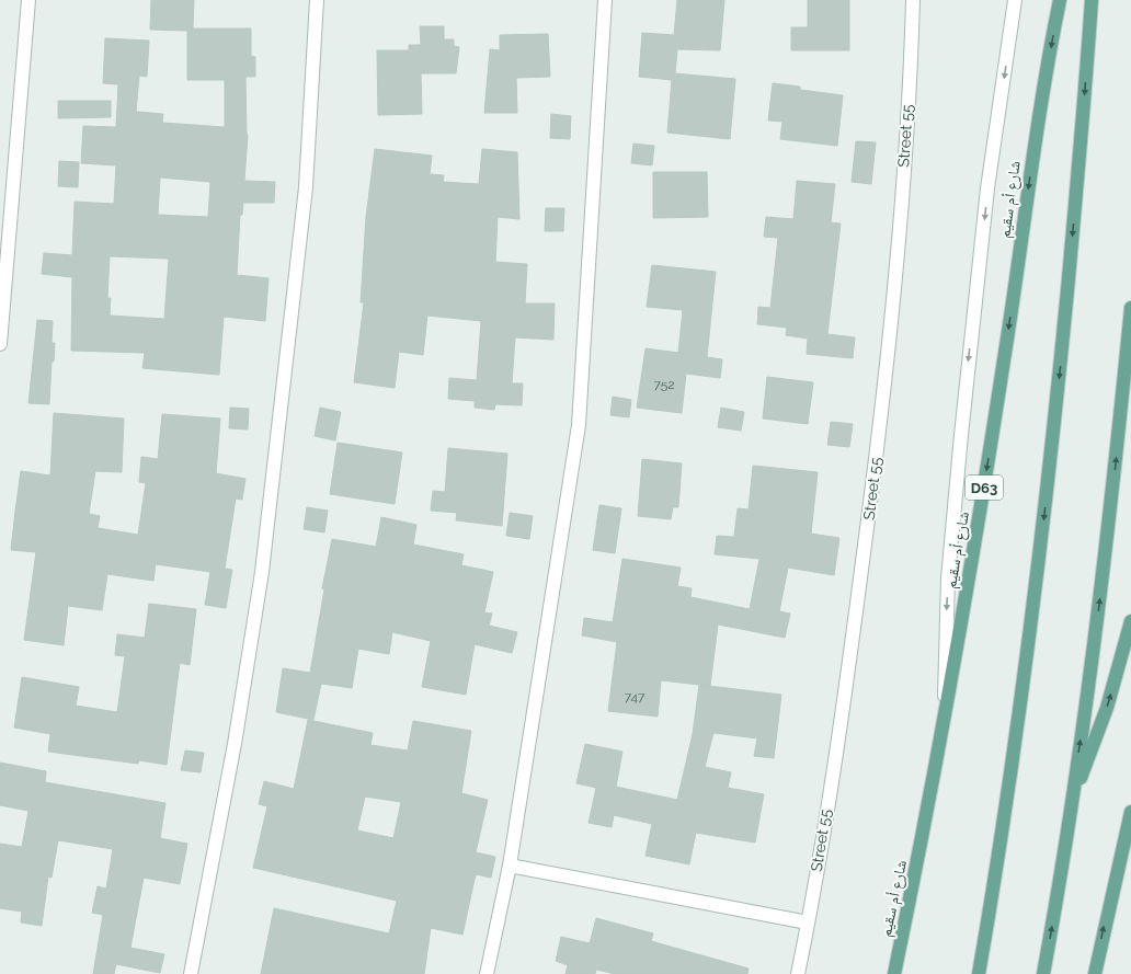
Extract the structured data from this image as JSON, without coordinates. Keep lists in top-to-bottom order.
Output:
{
  "streets": {
    "main road": ["شارع أم سقيم", "D63"],
    "street": ["Street 55"]
  },
  "house_numbers": ["752", "747"]
}
